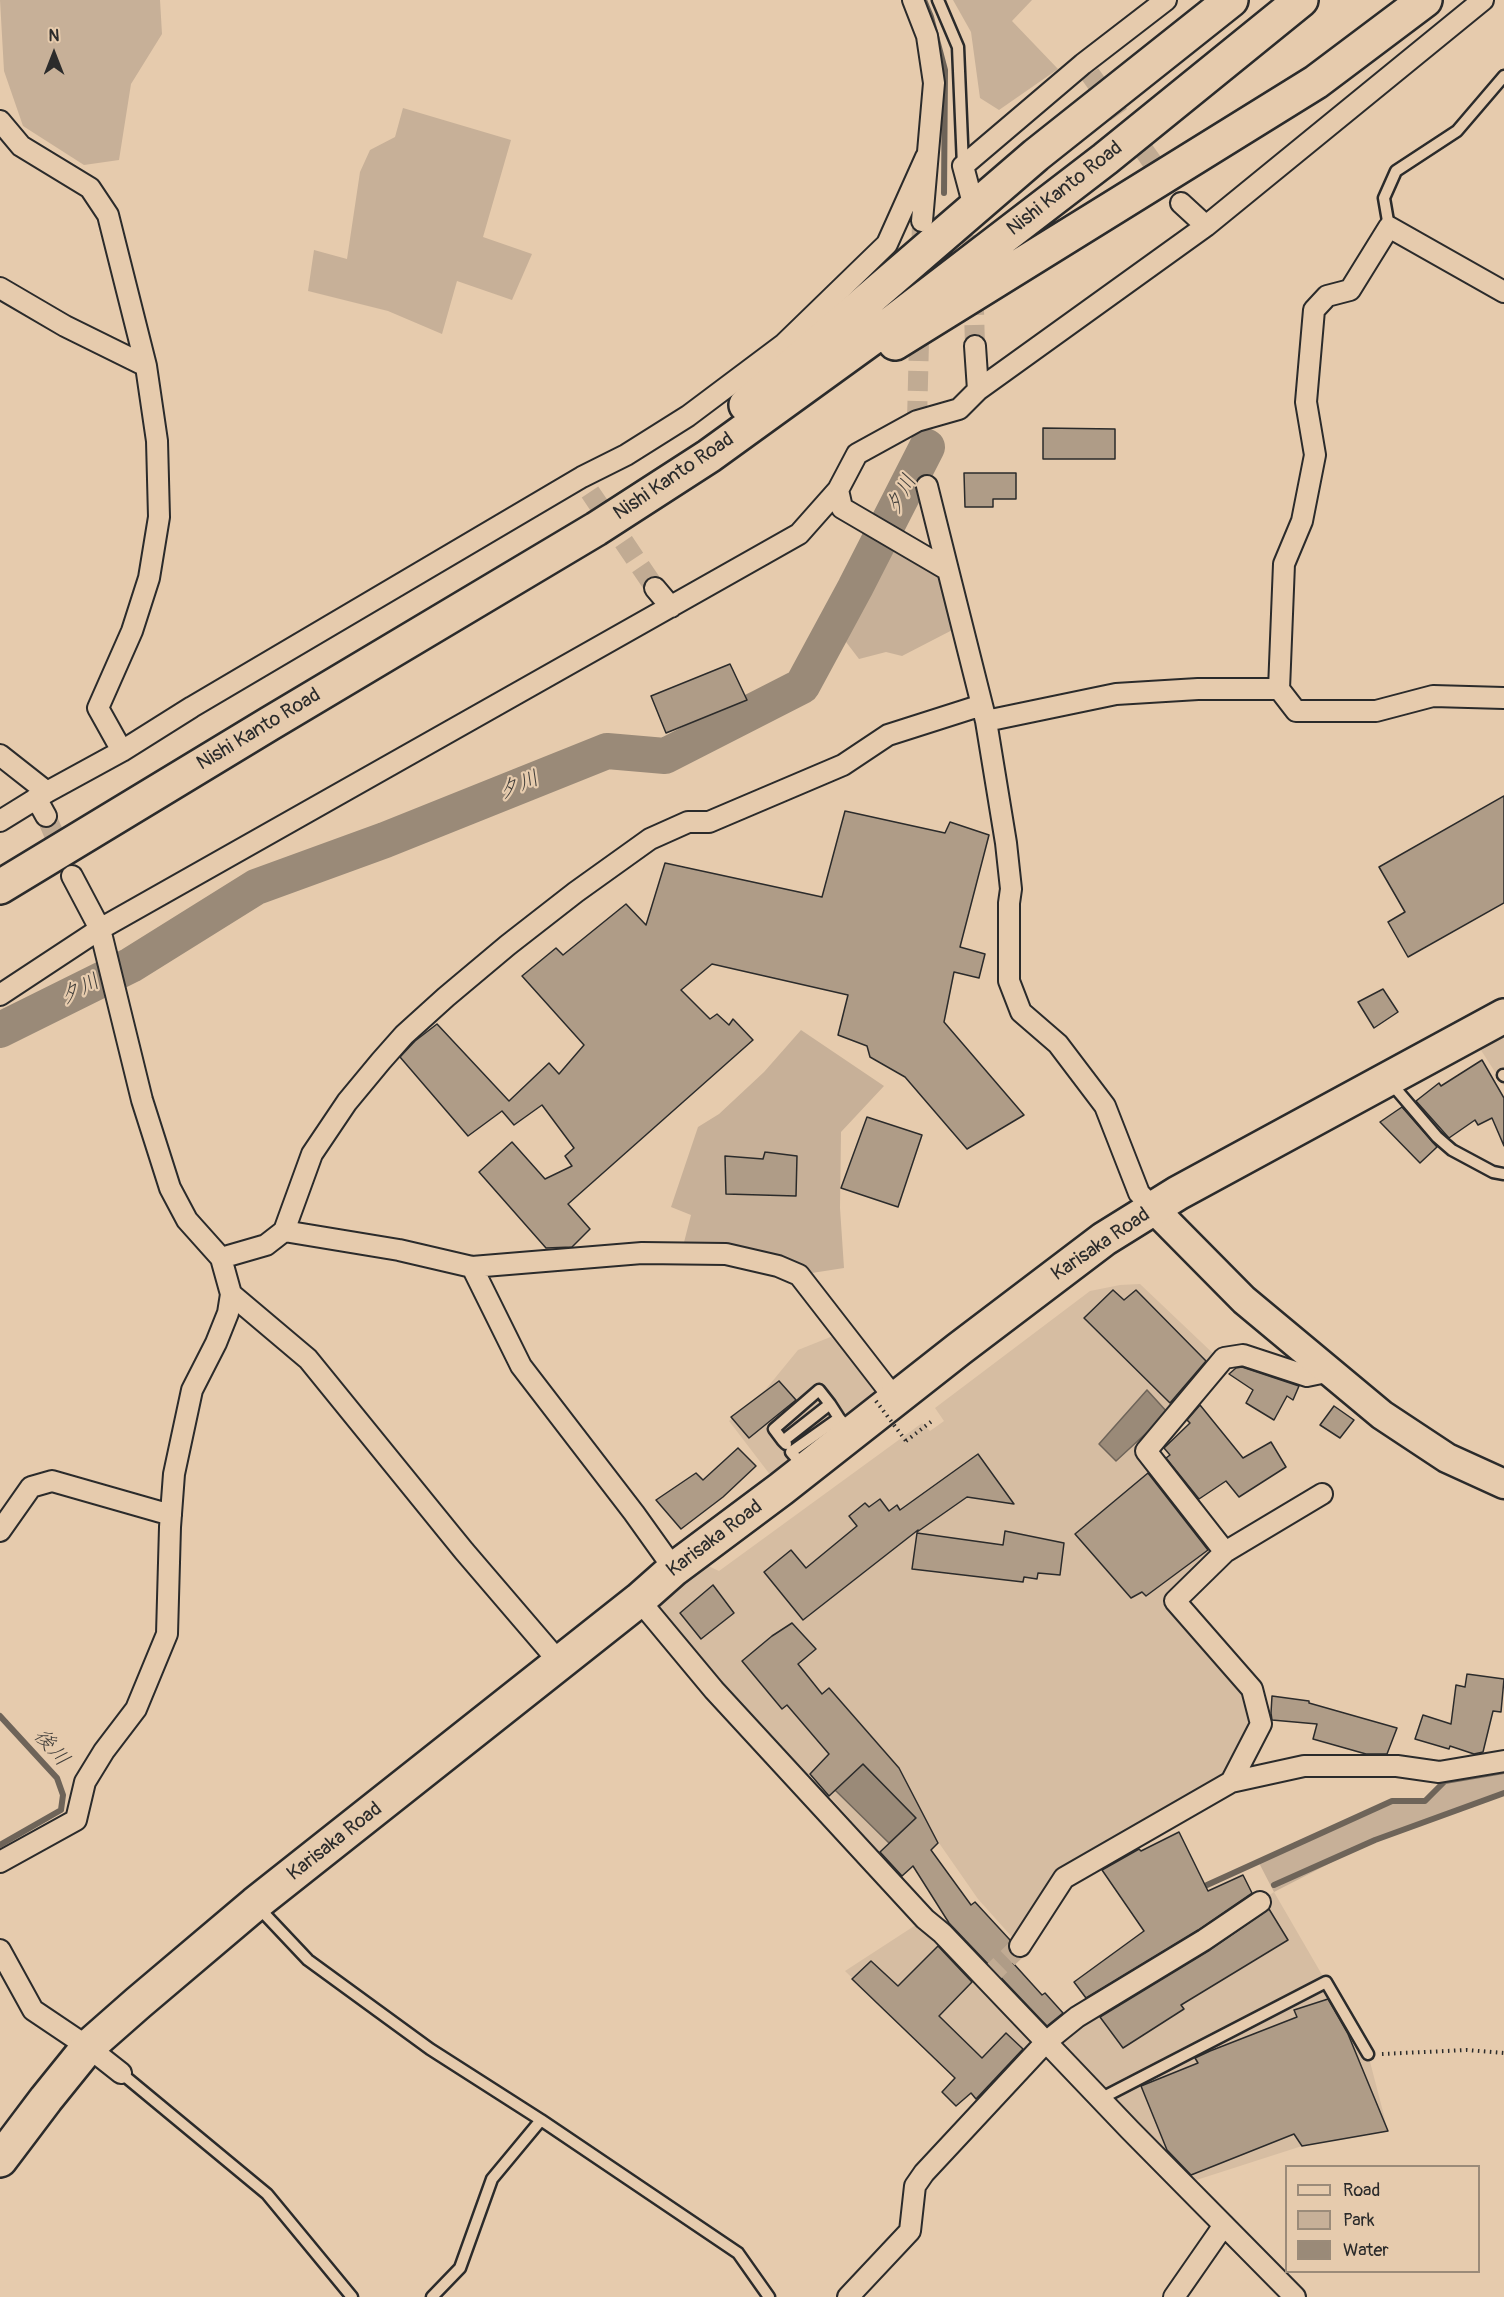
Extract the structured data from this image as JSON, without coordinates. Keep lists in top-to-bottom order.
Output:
{
  "streets": {
    "highway": ["Nishi Kanto Road", "Karisaka Road"]
  },
  "water": ["夕川", "後川"],
  "legend": ["Road", "Park", "Water"],
  "north": "top"
}
